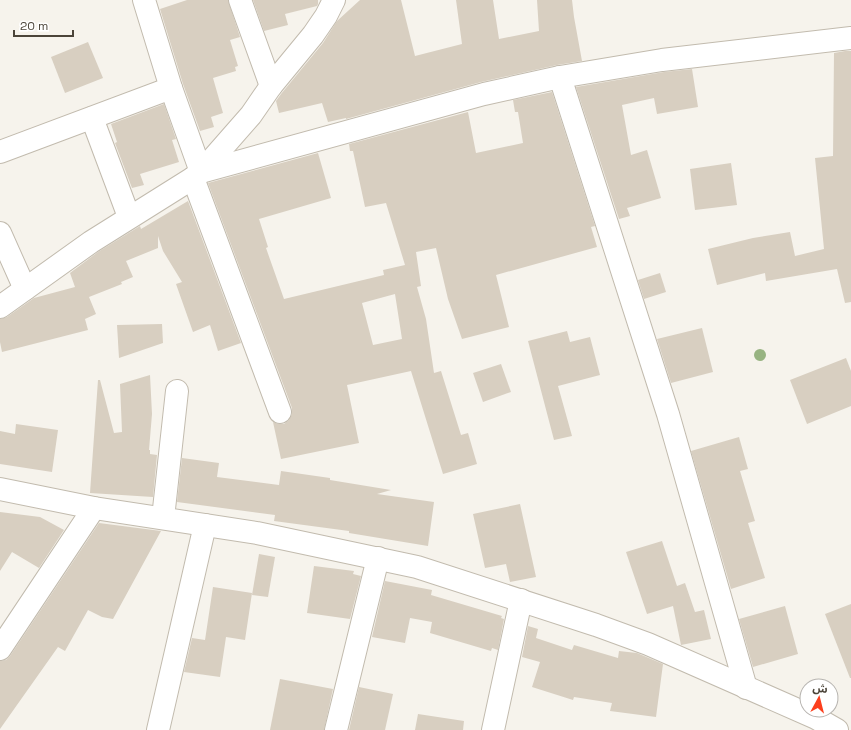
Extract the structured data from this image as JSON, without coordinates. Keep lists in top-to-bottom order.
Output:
{
  "scale_bar": "20 m",
  "north": "top"
}
